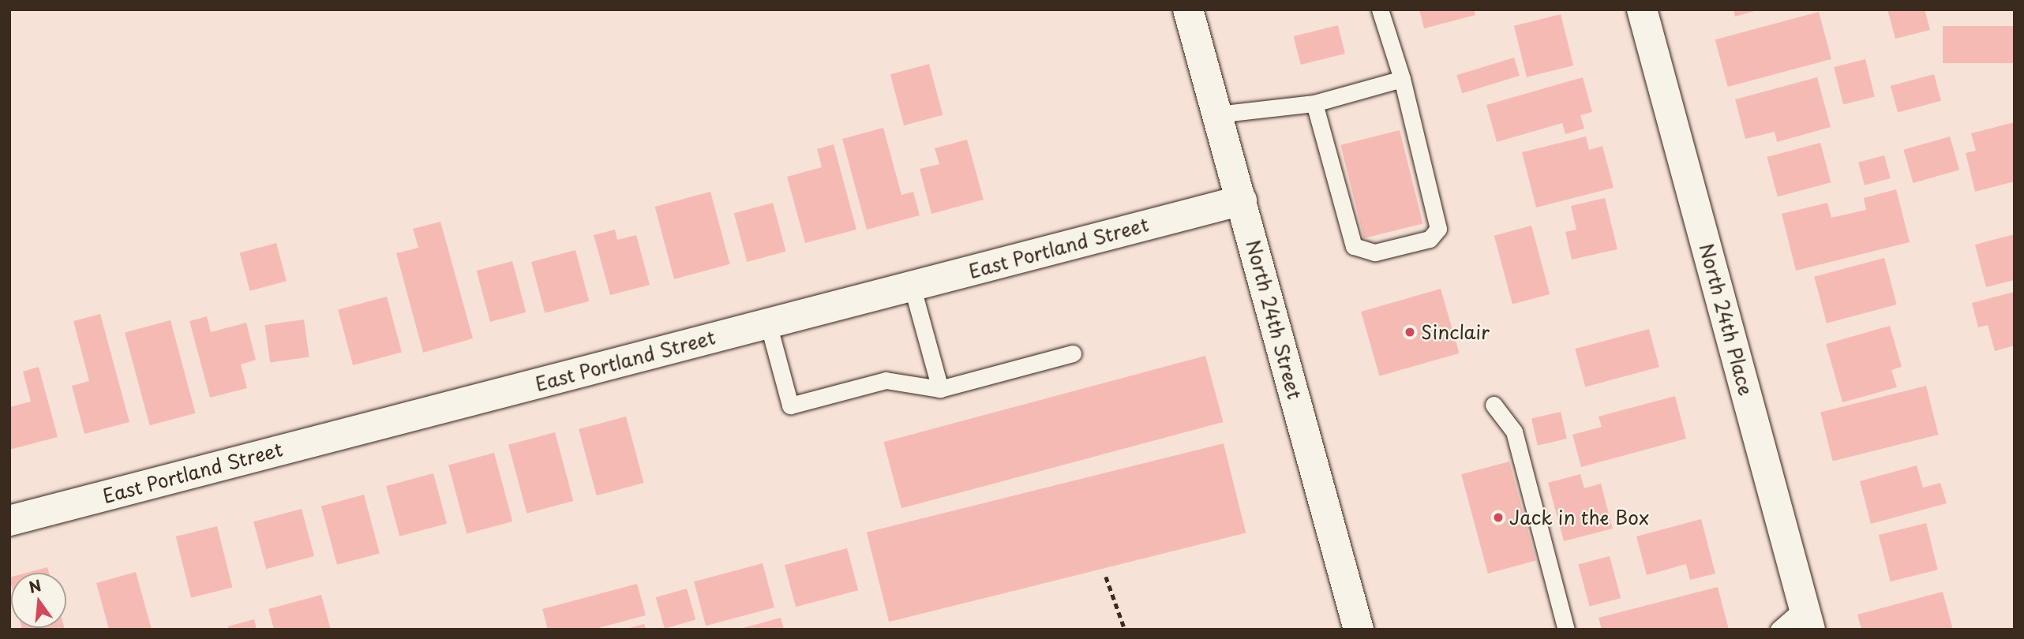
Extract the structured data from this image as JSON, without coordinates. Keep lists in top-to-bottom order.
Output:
{
  "streets": {
    "street": ["East Portland Street", "North 24th Street", "North 24th Place"]
  },
  "crossings": [
    ["East Portland Street", "North 24th Street"]
  ],
  "places": ["Sinclair", "Jack in the Box"],
  "north": "top"
}
